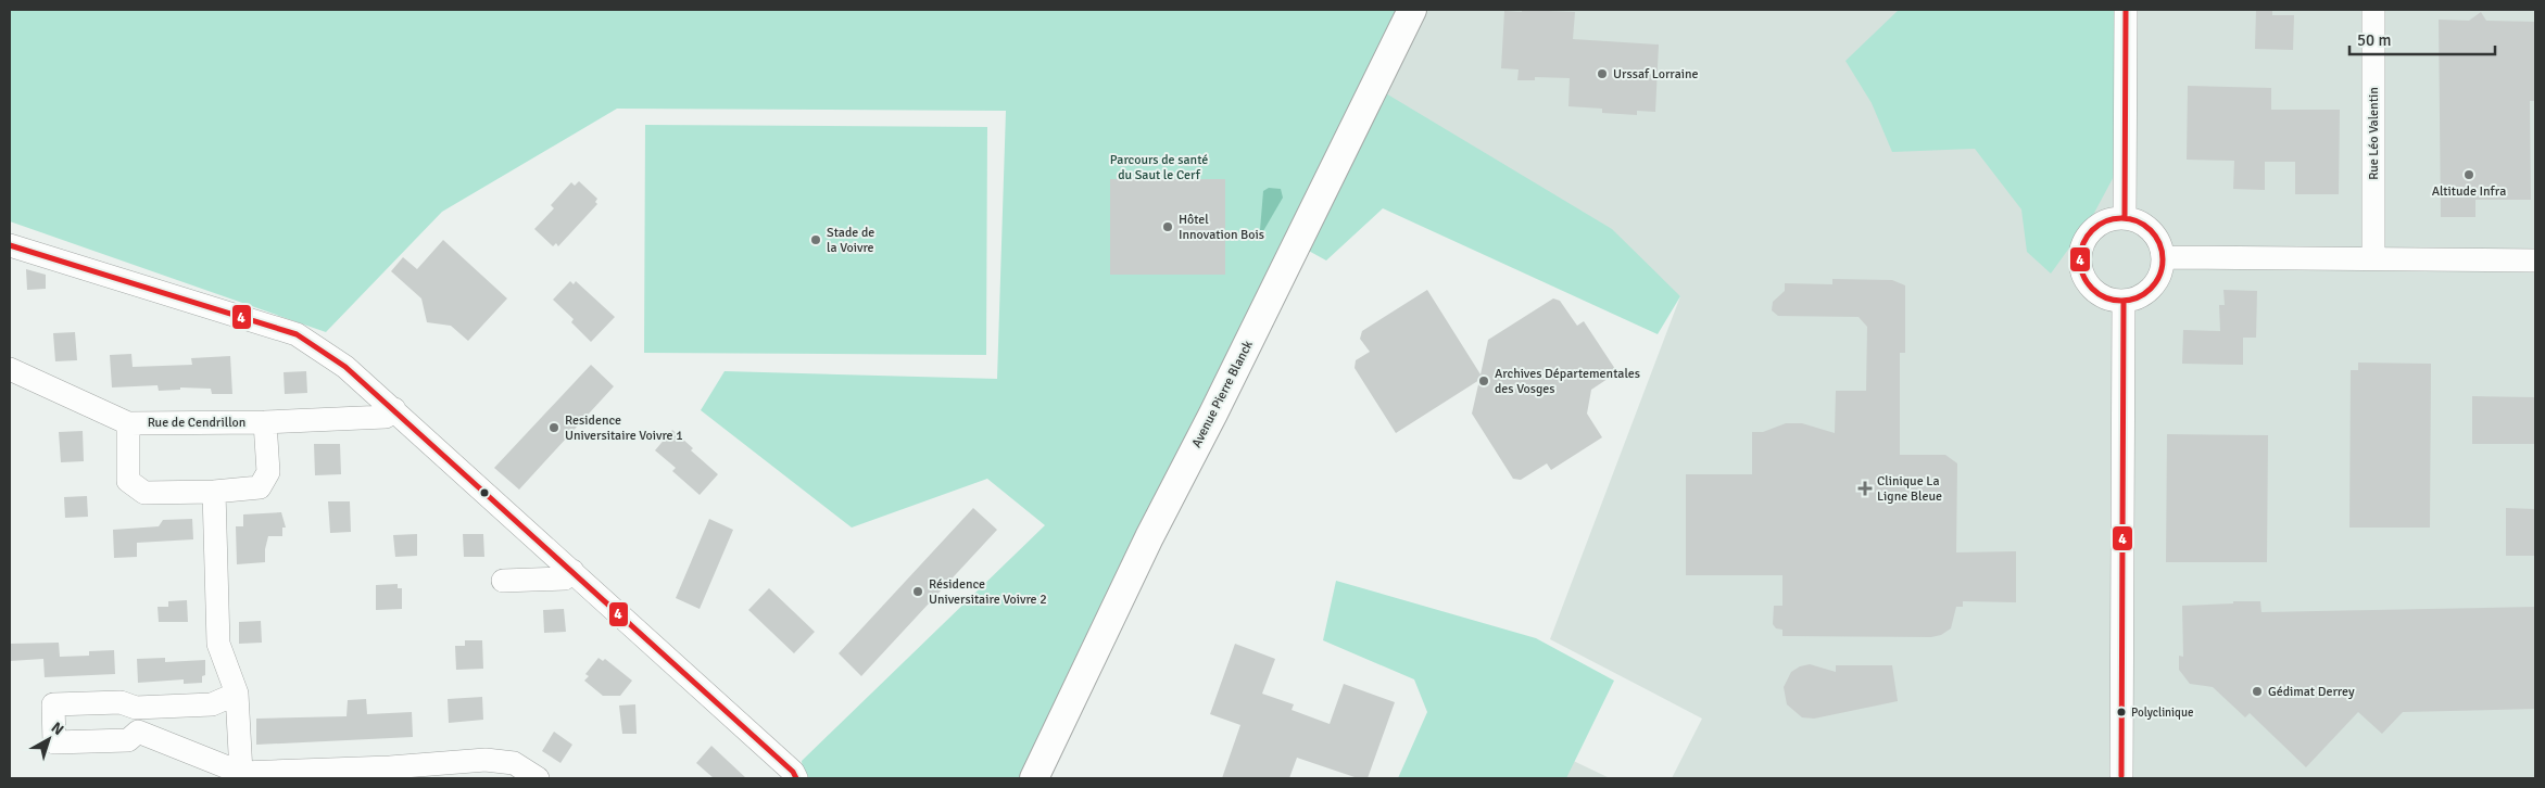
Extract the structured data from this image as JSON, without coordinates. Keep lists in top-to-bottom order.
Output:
{
  "streets": {
    "street": ["Rue Léo Valentin", "Avenue Pierre Blanck", "Rue de Cendrillon"]
  },
  "parks": ["Parcours de santé du Saut le Cerf"],
  "places": {
    "other": [
      "Urssaf Lorraine",
      "Altitude Infra",
      "Hôtel Innovation Bois",
      "Stade de la Voivre",
      "Archives Départementales des Vosges",
      "Residence Universitaire Voivre 1",
      "Résidence Universitaire Voivre 2",
      "Gédimat Derrey",
      "Polyclinique"
    ],
    "health": ["Clinique La Ligne Bleue"]
  },
  "lines": ["transit line 4"],
  "scale_bar": "50 m",
  "north": "top right"
}
